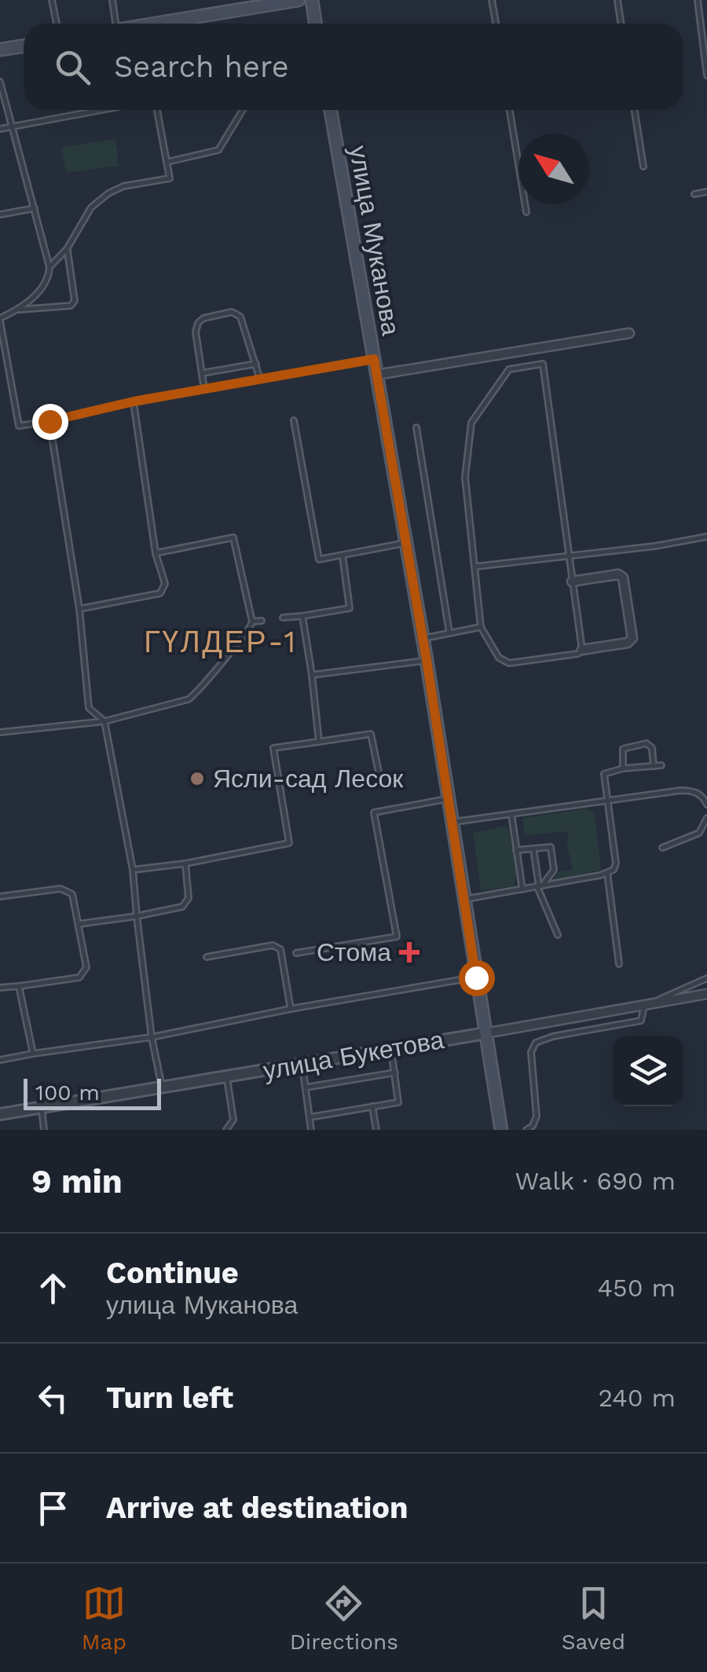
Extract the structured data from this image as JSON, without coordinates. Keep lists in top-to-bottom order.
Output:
{
  "streets": {
    "main road": ["улица Муканова"],
    "street": ["улица Букетова"]
  },
  "crossings": [
    ["улица Муканова", "улица Букетова"]
  ],
  "districts": ["ГҮЛДЕР-1"],
  "places": {
    "other": ["Ясли-сад Лесок"],
    "health": ["Стома"]
  },
  "scale_bar": "100 m",
  "north": "top left",
  "page": {
    "search": "Search here",
    "scale": "100 m",
    "heading": ["9 min", "Walk · 690 m"],
    "list": [
      ["Continue", "улица Муканова", "450 m"],
      ["Turn left", "240 m"],
      "Arrive at destination"
    ],
    "nav": ["Map", "Directions", "Saved"]
  }
}
